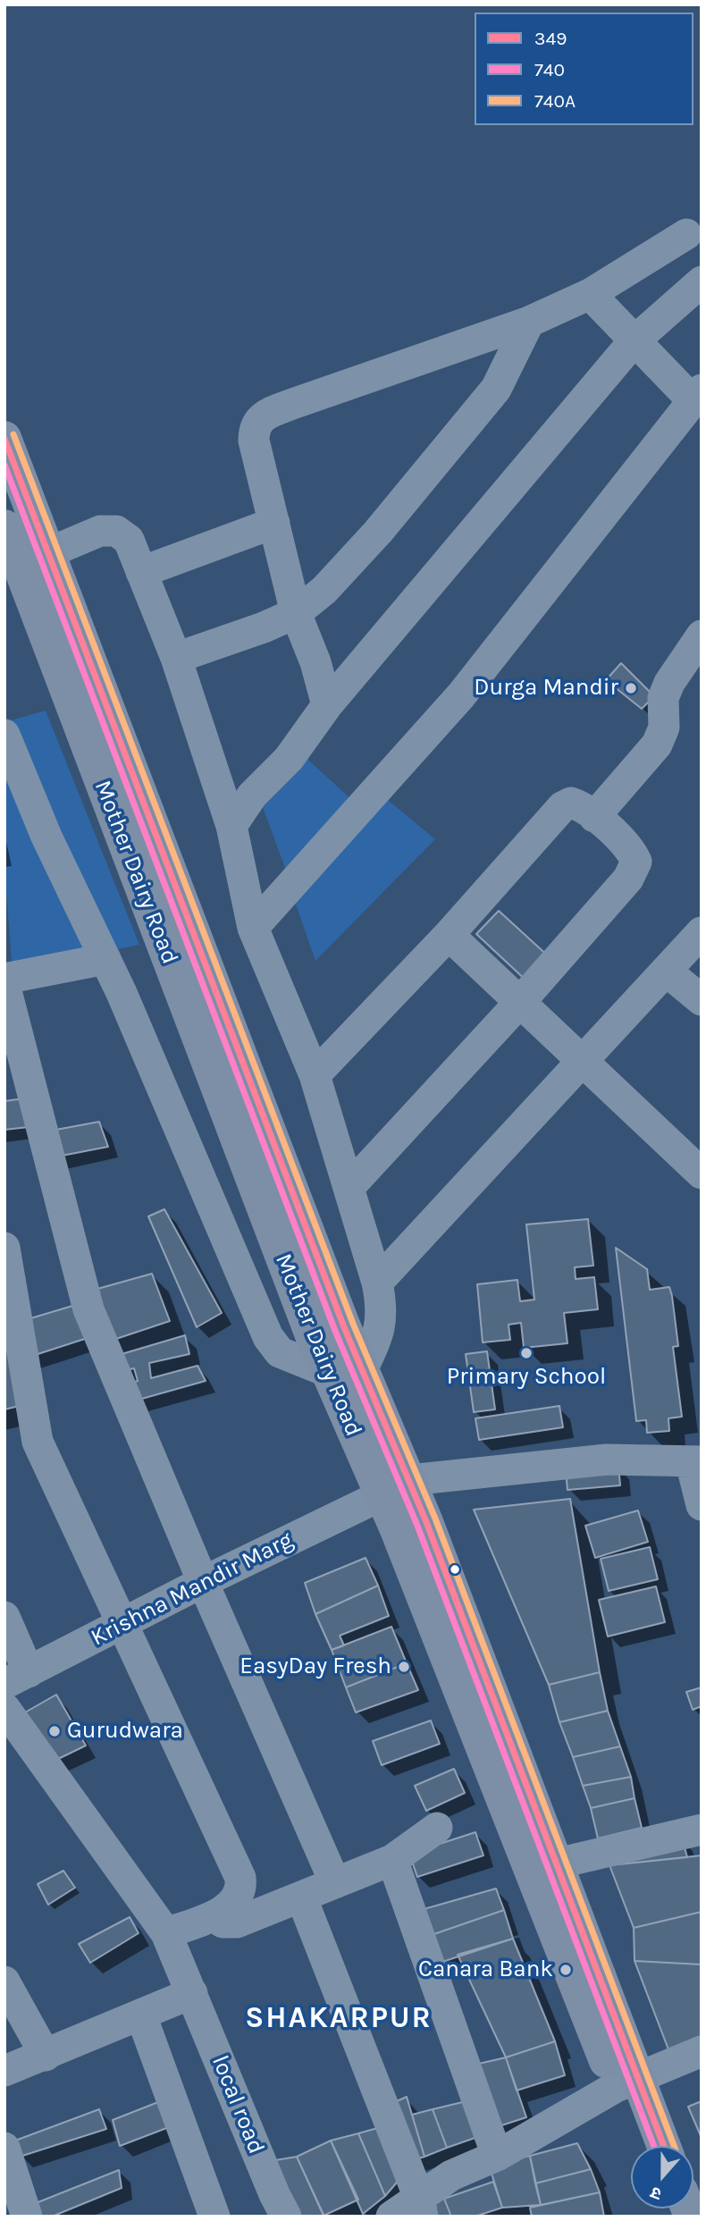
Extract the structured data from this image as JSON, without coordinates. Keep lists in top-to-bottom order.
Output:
{
  "streets": {
    "main road": ["Mother Dairy Road"],
    "street": ["Krishna Mandir Marg", "local road"]
  },
  "crossings": [
    ["Mother Dairy Road", "Krishna Mandir Marg"]
  ],
  "districts": ["SHAKARPUR"],
  "places": [
    "Durga Mandir",
    "Primary School",
    "EasyDay Fresh",
    "Gurudwara",
    "Canara Bank"
  ],
  "lines": ["transit line 740A", "transit line 349", "transit line 740"],
  "legend": ["349", "740", "740A"],
  "north": "bottom"
}
